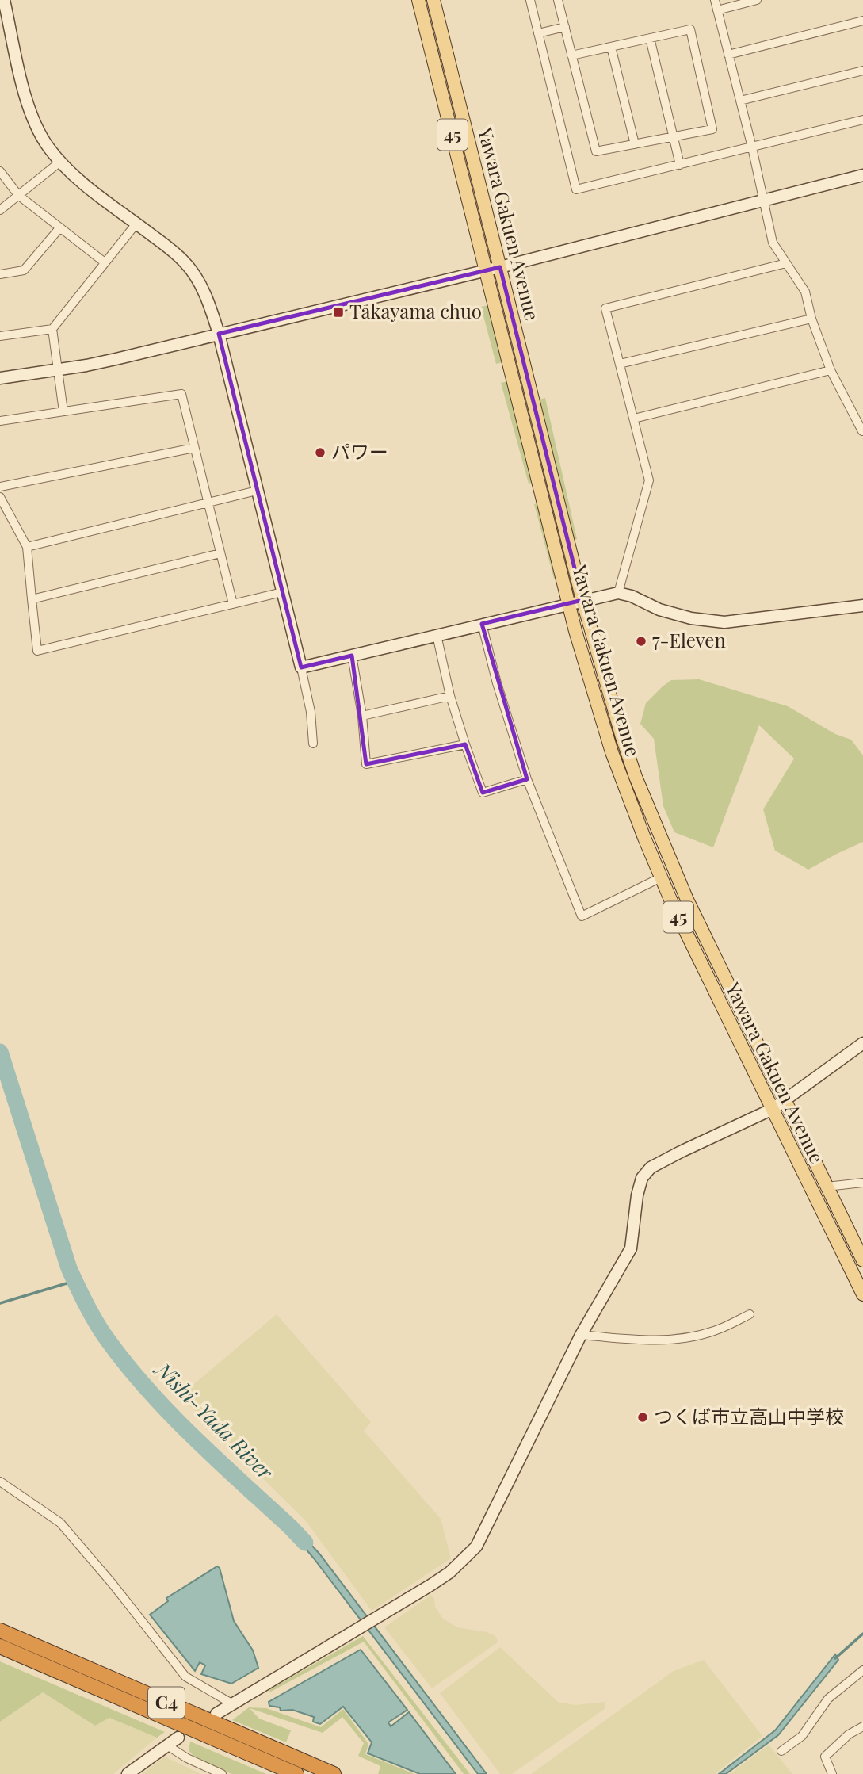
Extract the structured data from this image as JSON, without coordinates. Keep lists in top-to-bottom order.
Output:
{
  "streets": {
    "highway": ["C4"],
    "main road": ["45", "Yawara Gakuen Avenue"]
  },
  "water": ["Nishi-Yada River"],
  "places": {
    "transit": ["Takayama chuo"],
    "other": ["パワー", "7-Eleven", "つくば市立高山中学校"]
  }
}
